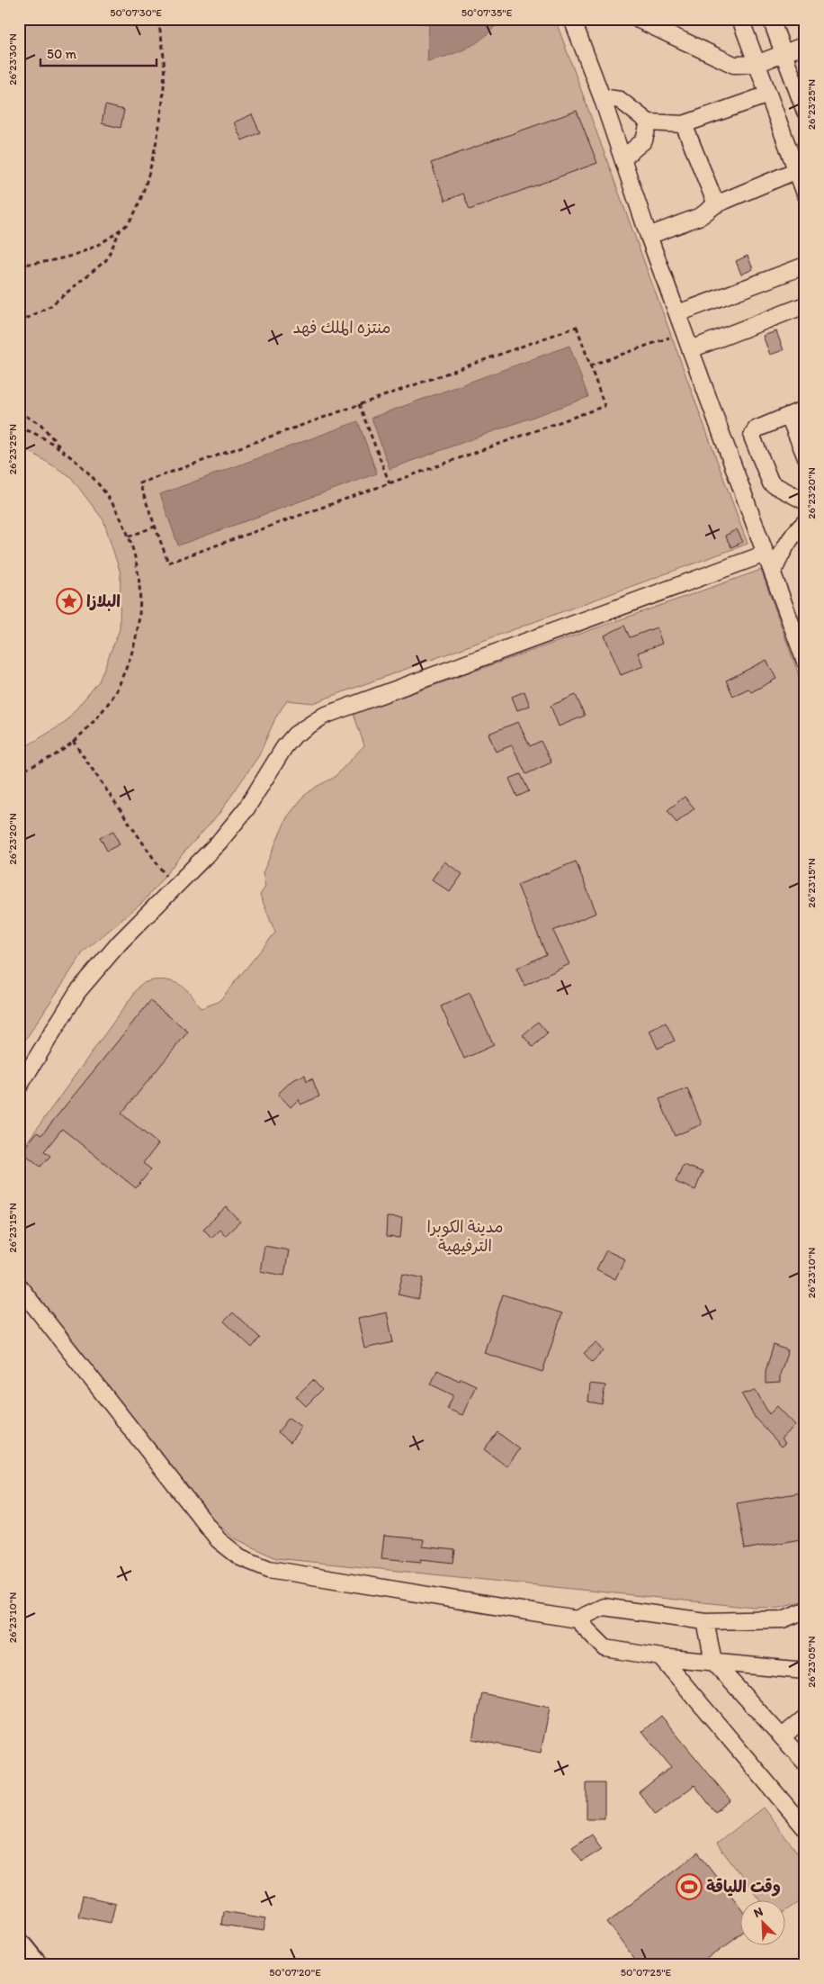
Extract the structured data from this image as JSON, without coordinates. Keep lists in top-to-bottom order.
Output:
{
  "parks": ["منتزه الملك فهد", "مدينة الكوبرا الترفيهية"],
  "places": {
    "place": ["البلازا"],
    "sports": ["وقت اللياقة"]
  },
  "scale_bar": "50 m",
  "north": "top left",
  "coordinates": [
    "50°07'30\"E",
    "50°07'35\"E",
    "26°23'30\"N",
    "26°23'25\"N",
    "26°23'20\"N",
    "26°23'15\"N",
    "26°23'10\"N",
    "26°23'05\"N",
    "50°07'20\"E",
    "50°07'25\"E"
  ]
}
